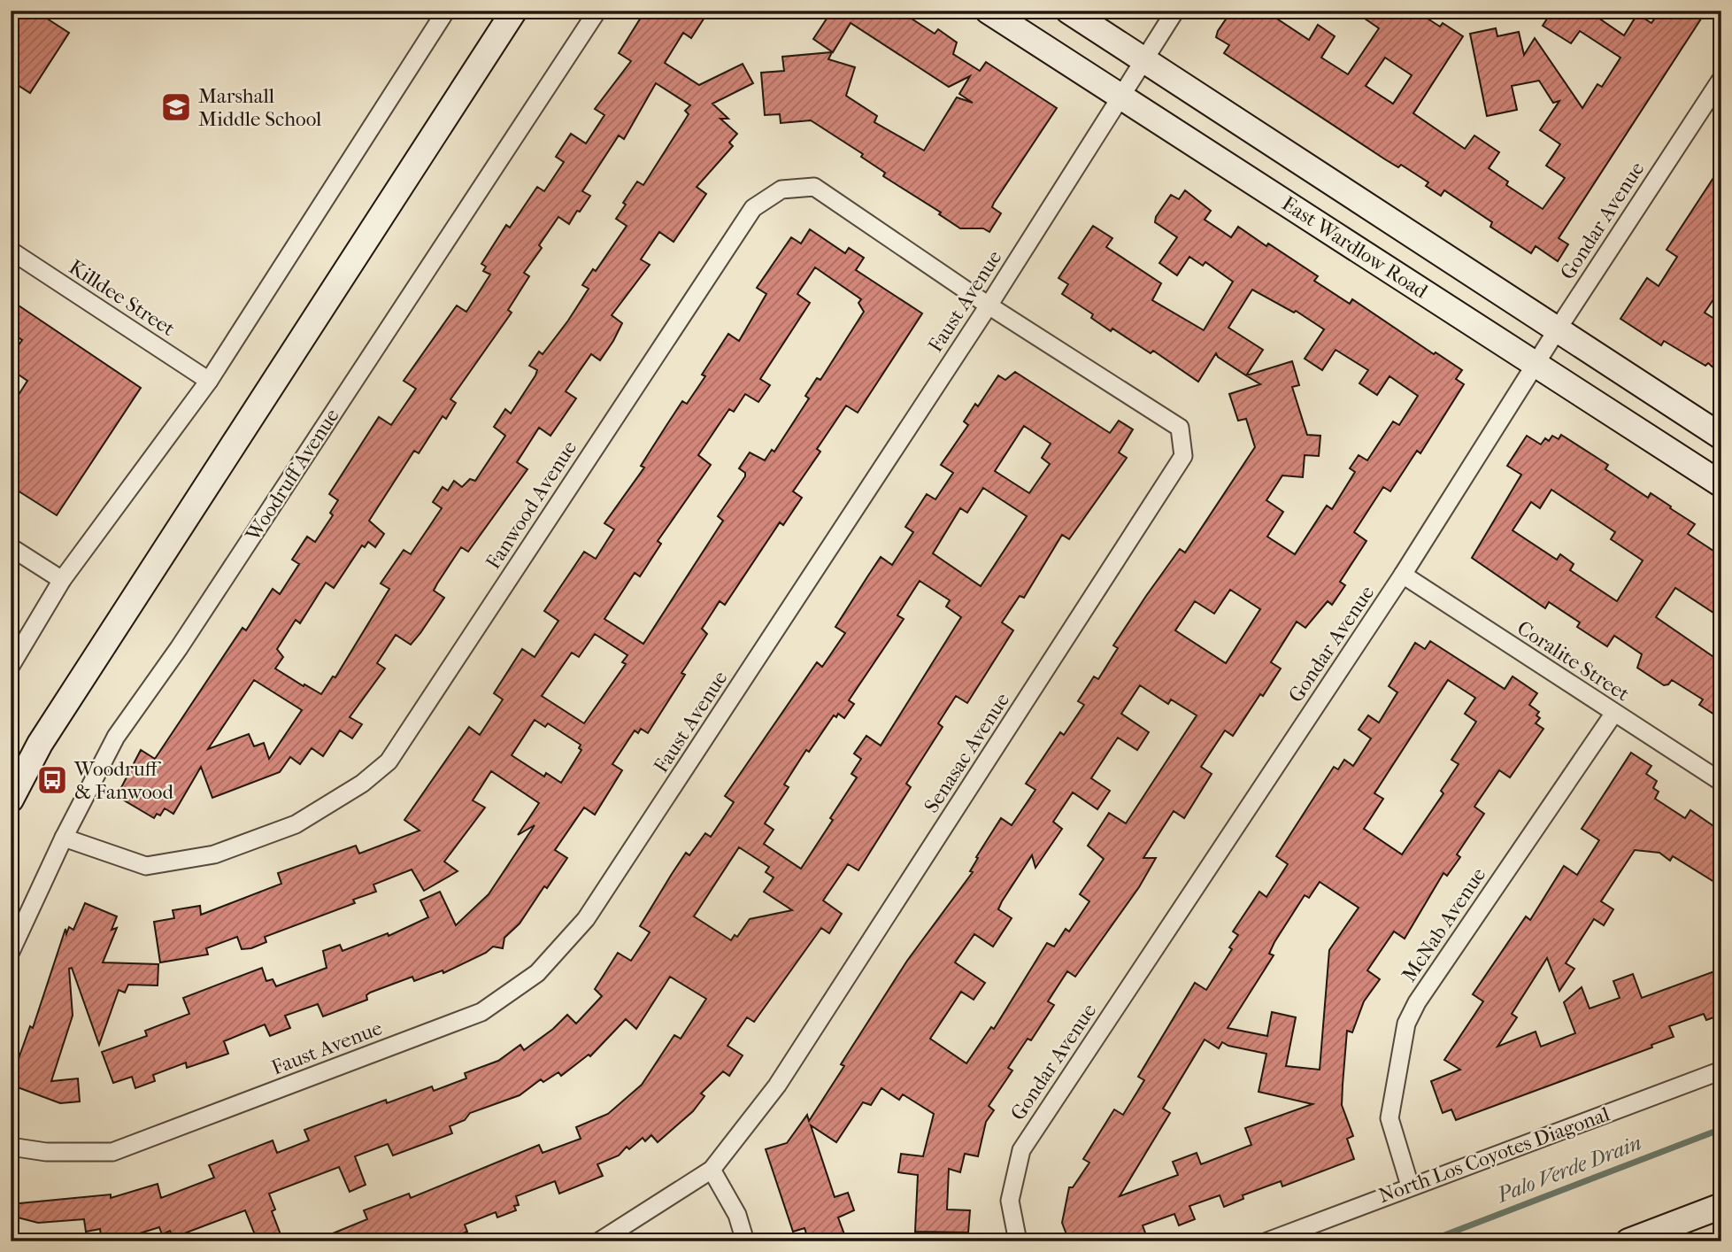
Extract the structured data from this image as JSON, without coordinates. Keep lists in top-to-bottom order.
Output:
{
  "streets": {
    "main road": ["East Wardlow Road"],
    "street": [
      "Gondar Avenue",
      "Killdee Street",
      "Faust Avenue",
      "Woodruff Avenue",
      "Fanwood Avenue",
      "Coralite Street",
      "Senasac Avenue",
      "McNab Avenue",
      "North Los Coyotes Diagonal"
    ]
  },
  "crossings": [
    ["Gondar Avenue", "East Wardlow Road"],
    ["Gondar Avenue", "Coralite Street"],
    ["East Wardlow Road", "Faust Avenue"],
    ["Faust Avenue", "Fanwood Avenue"],
    ["Faust Avenue", "Senasac Avenue"],
    ["Woodruff Avenue", "Fanwood Avenue"],
    ["Fanwood Avenue", "Senasac Avenue"],
    ["Coralite Street", "McNab Avenue"],
    ["McNab Avenue", "North Los Coyotes Diagonal"]
  ],
  "water": ["Palo Verde Drain"],
  "places": {
    "school or university": ["Marshall Middle School"],
    "bus stop": ["Woodruff & Fanwood"]
  }
}
